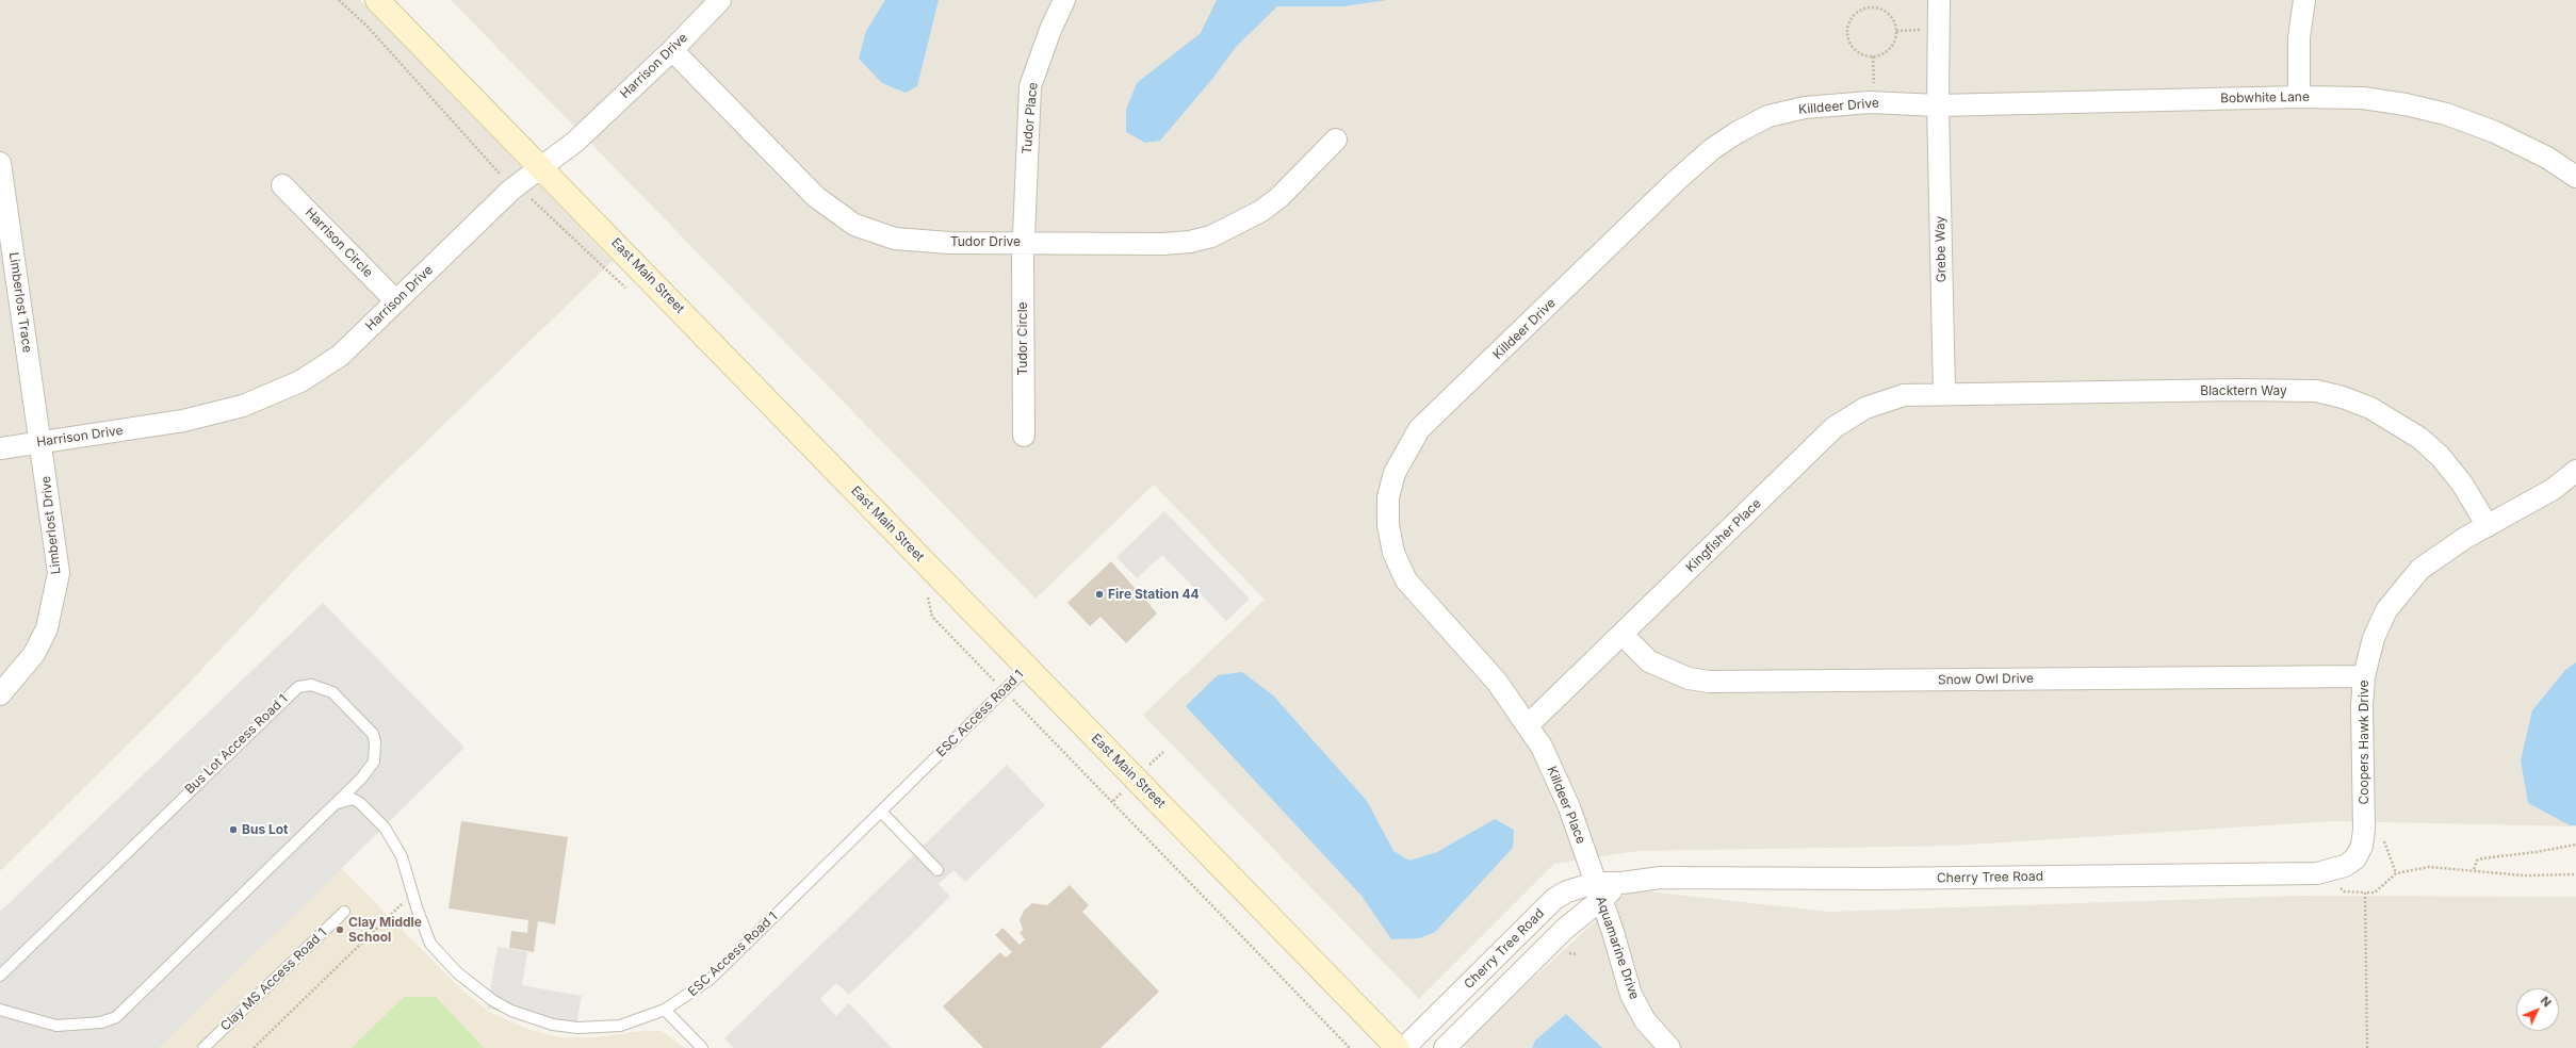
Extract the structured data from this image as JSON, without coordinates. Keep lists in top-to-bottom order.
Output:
{
  "streets": {
    "main road": ["East Main Street"],
    "street": [
      "Harrison Drive",
      "Bobwhite Lane",
      "Killdeer Drive",
      "Tudor Place",
      "Tudor Drive",
      "Harrison Circle",
      "Grebe Way",
      "Limberlost Trace",
      "Tudor Circle",
      "Blacktern Way",
      "Limberlost Drive",
      "Kingfisher Place",
      "Snow Owl Drive",
      "Coopers Hawk Drive",
      "Killdeer Place",
      "Cherry Tree Road",
      "Aquamarine Drive"
    ],
    "lane": ["ESC Access Road 1", "Bus Lot Access Road 1", "Clay MS Access Road 1"]
  },
  "crossings": [
    ["Harrison Drive", "Tudor Drive"],
    ["Harrison Drive", "Harrison Circle"],
    ["Harrison Drive", "East Main Street"],
    ["Harrison Drive", "Limberlost Trace"],
    ["Harrison Drive", "Limberlost Drive"],
    ["Bobwhite Lane", "Killdeer Drive"],
    ["Bobwhite Lane", "Grebe Way"],
    ["Killdeer Drive", "Grebe Way"],
    ["Killdeer Drive", "Kingfisher Place"],
    ["Killdeer Drive", "Killdeer Place"],
    ["Tudor Place", "Tudor Drive"],
    ["Tudor Place", "Tudor Circle"],
    ["Tudor Drive", "Tudor Circle"],
    ["Grebe Way", "Blacktern Way"],
    ["Grebe Way", "Kingfisher Place"],
    ["East Main Street", "ESC Access Road 1"],
    ["Limberlost Trace", "Limberlost Drive"],
    ["Blacktern Way", "Kingfisher Place"],
    ["Blacktern Way", "Coopers Hawk Drive"],
    ["Kingfisher Place", "Snow Owl Drive"],
    ["Kingfisher Place", "Killdeer Place"],
    ["Snow Owl Drive", "Coopers Hawk Drive"],
    ["Coopers Hawk Drive", "Cherry Tree Road"],
    ["Killdeer Place", "Cherry Tree Road"],
    ["Killdeer Place", "Aquamarine Drive"],
    ["Cherry Tree Road", "Aquamarine Drive"]
  ],
  "places": ["Fire Station 44", "Bus Lot", "Clay Middle School"],
  "north": "top right"
}
